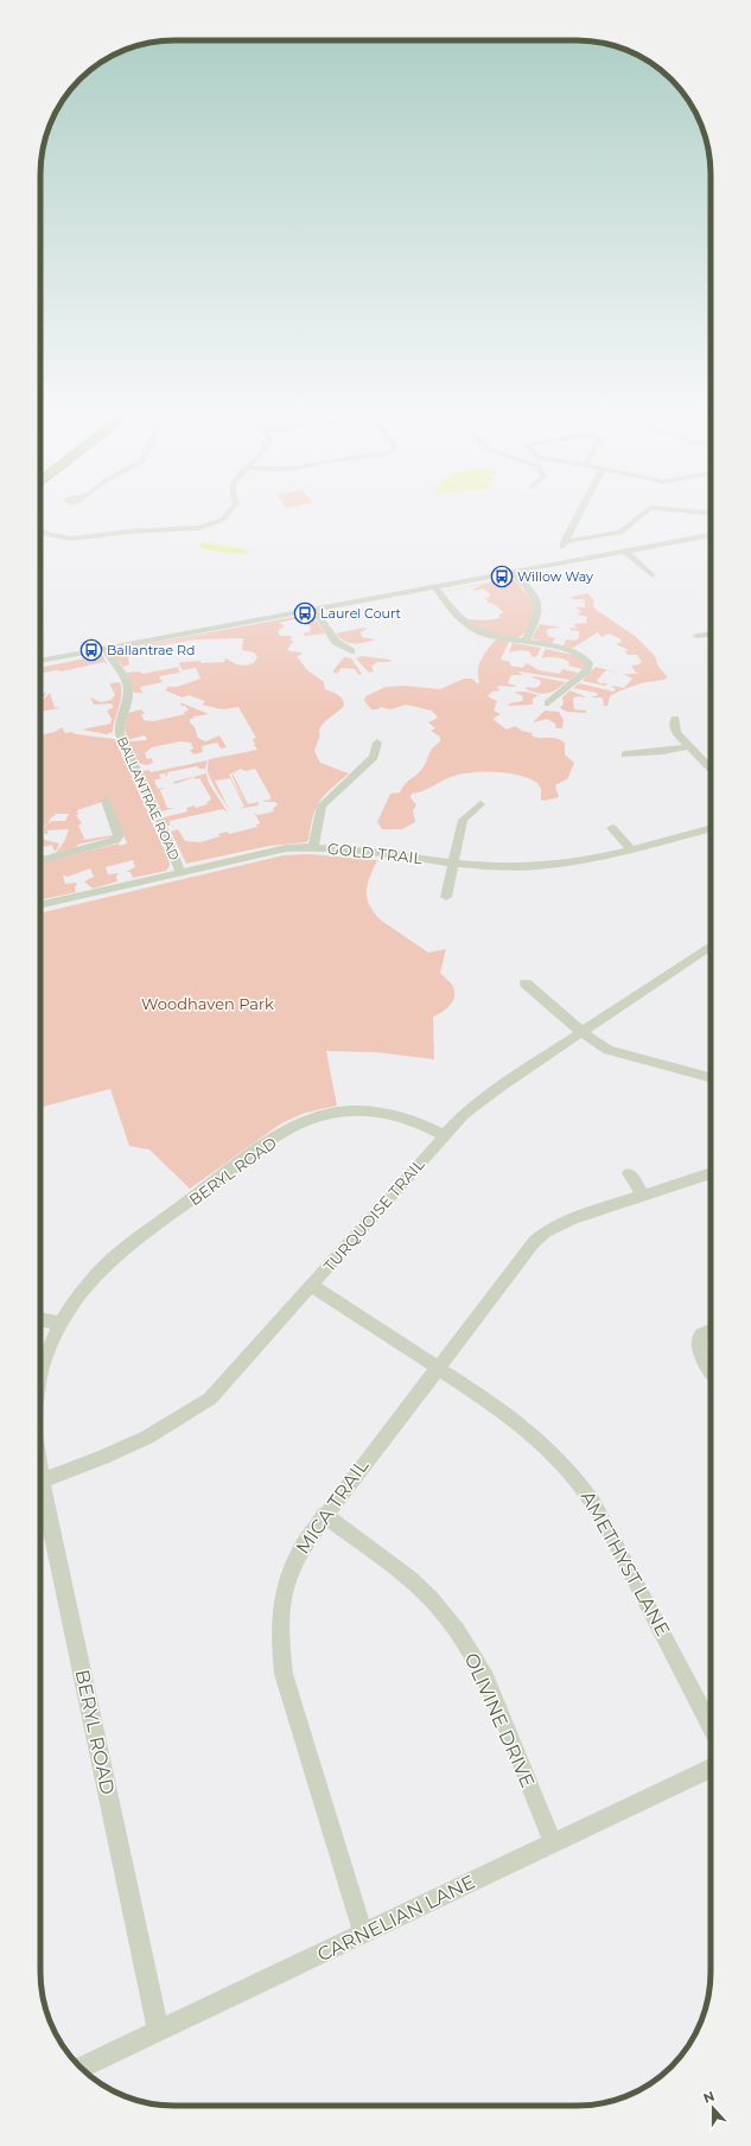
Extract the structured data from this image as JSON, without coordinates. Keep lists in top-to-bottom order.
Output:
{
  "streets": {
    "street": [
      "BALLANTRAE ROAD",
      "GOLD TRAIL",
      "BERYL ROAD",
      "TURQUOISE TRAIL",
      "MICA TRAIL",
      "AMETHYST LANE",
      "OLIVINE DRIVE",
      "CARNELIAN LANE"
    ]
  },
  "crossings": [
    ["BALLANTRAE ROAD", "GOLD TRAIL"],
    ["BERYL ROAD", "TURQUOISE TRAIL"],
    ["BERYL ROAD", "CARNELIAN LANE"],
    ["TURQUOISE TRAIL", "AMETHYST LANE"],
    ["MICA TRAIL", "AMETHYST LANE"],
    ["MICA TRAIL", "OLIVINE DRIVE"],
    ["MICA TRAIL", "CARNELIAN LANE"],
    ["OLIVINE DRIVE", "CARNELIAN LANE"]
  ],
  "parks": ["Woodhaven Park"],
  "places": {
    "bus stop": ["Willow Way", "Laurel Court", "Ballantrae Rd"]
  },
  "north": "top"
}
